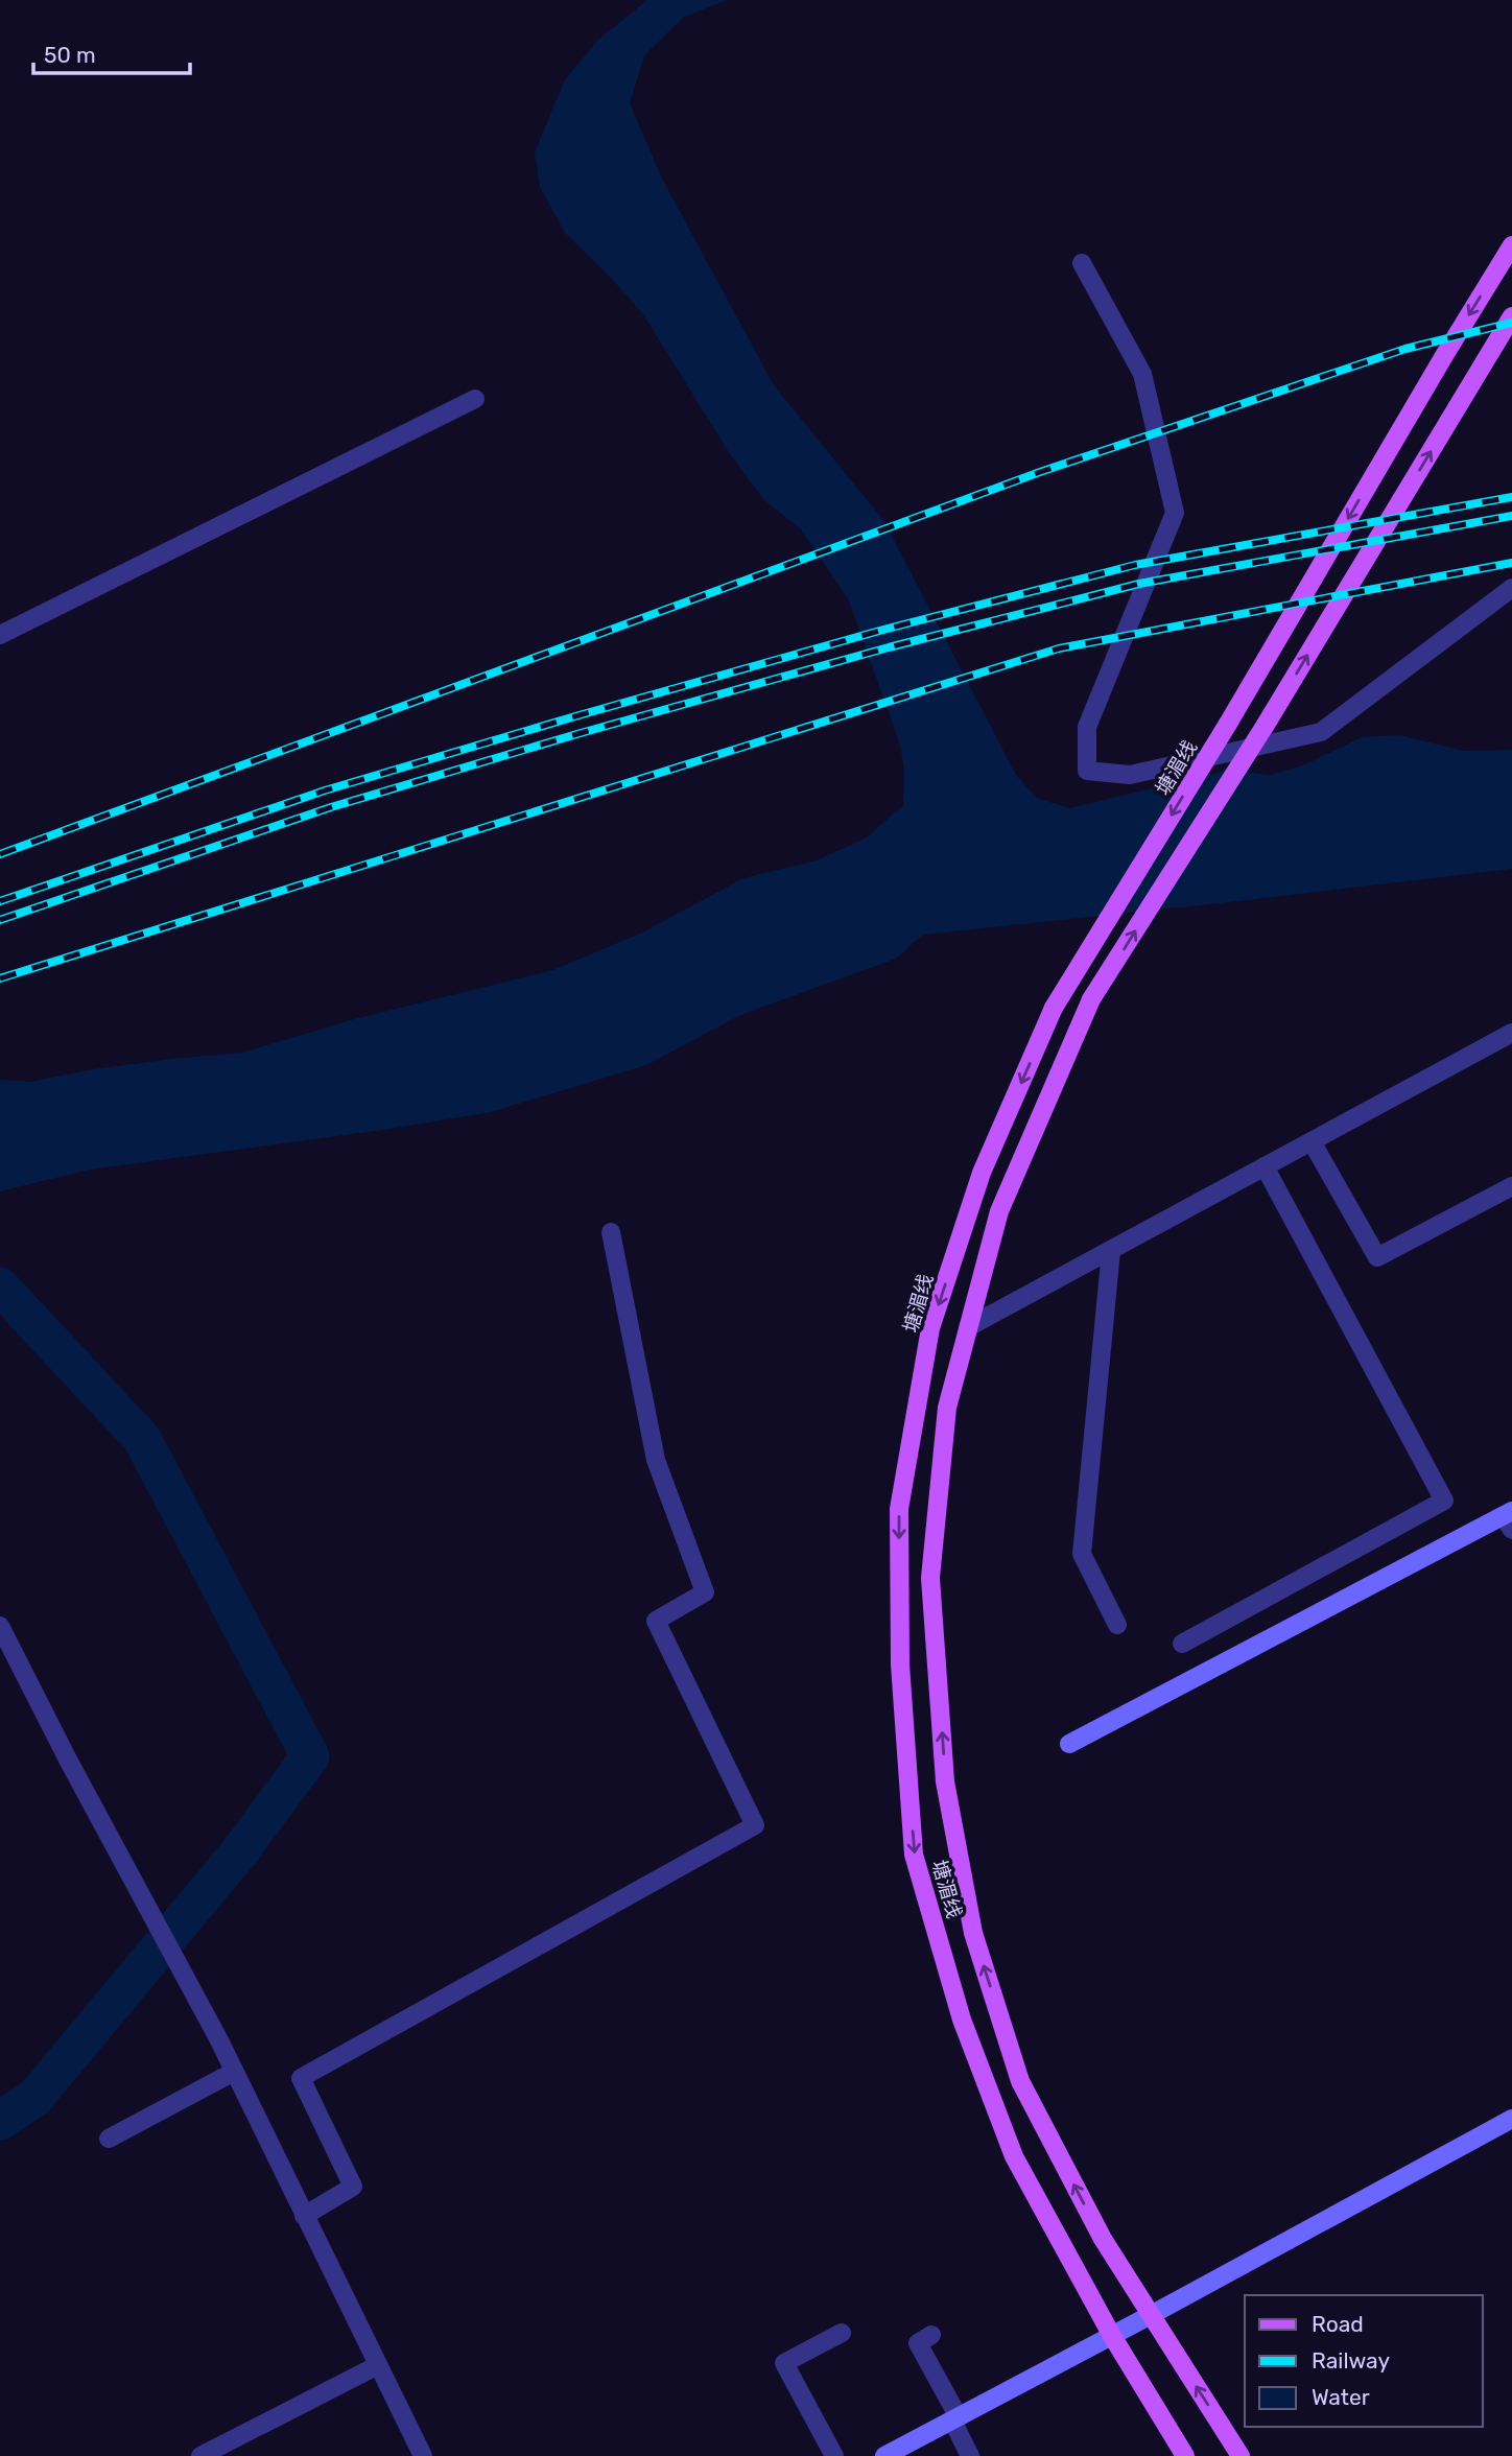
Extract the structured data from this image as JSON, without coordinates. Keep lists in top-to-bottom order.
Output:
{
  "streets": {
    "main road": ["塘湄线"]
  },
  "legend": ["Road", "Railway", "Water"],
  "scale_bar": "50 m"
}
